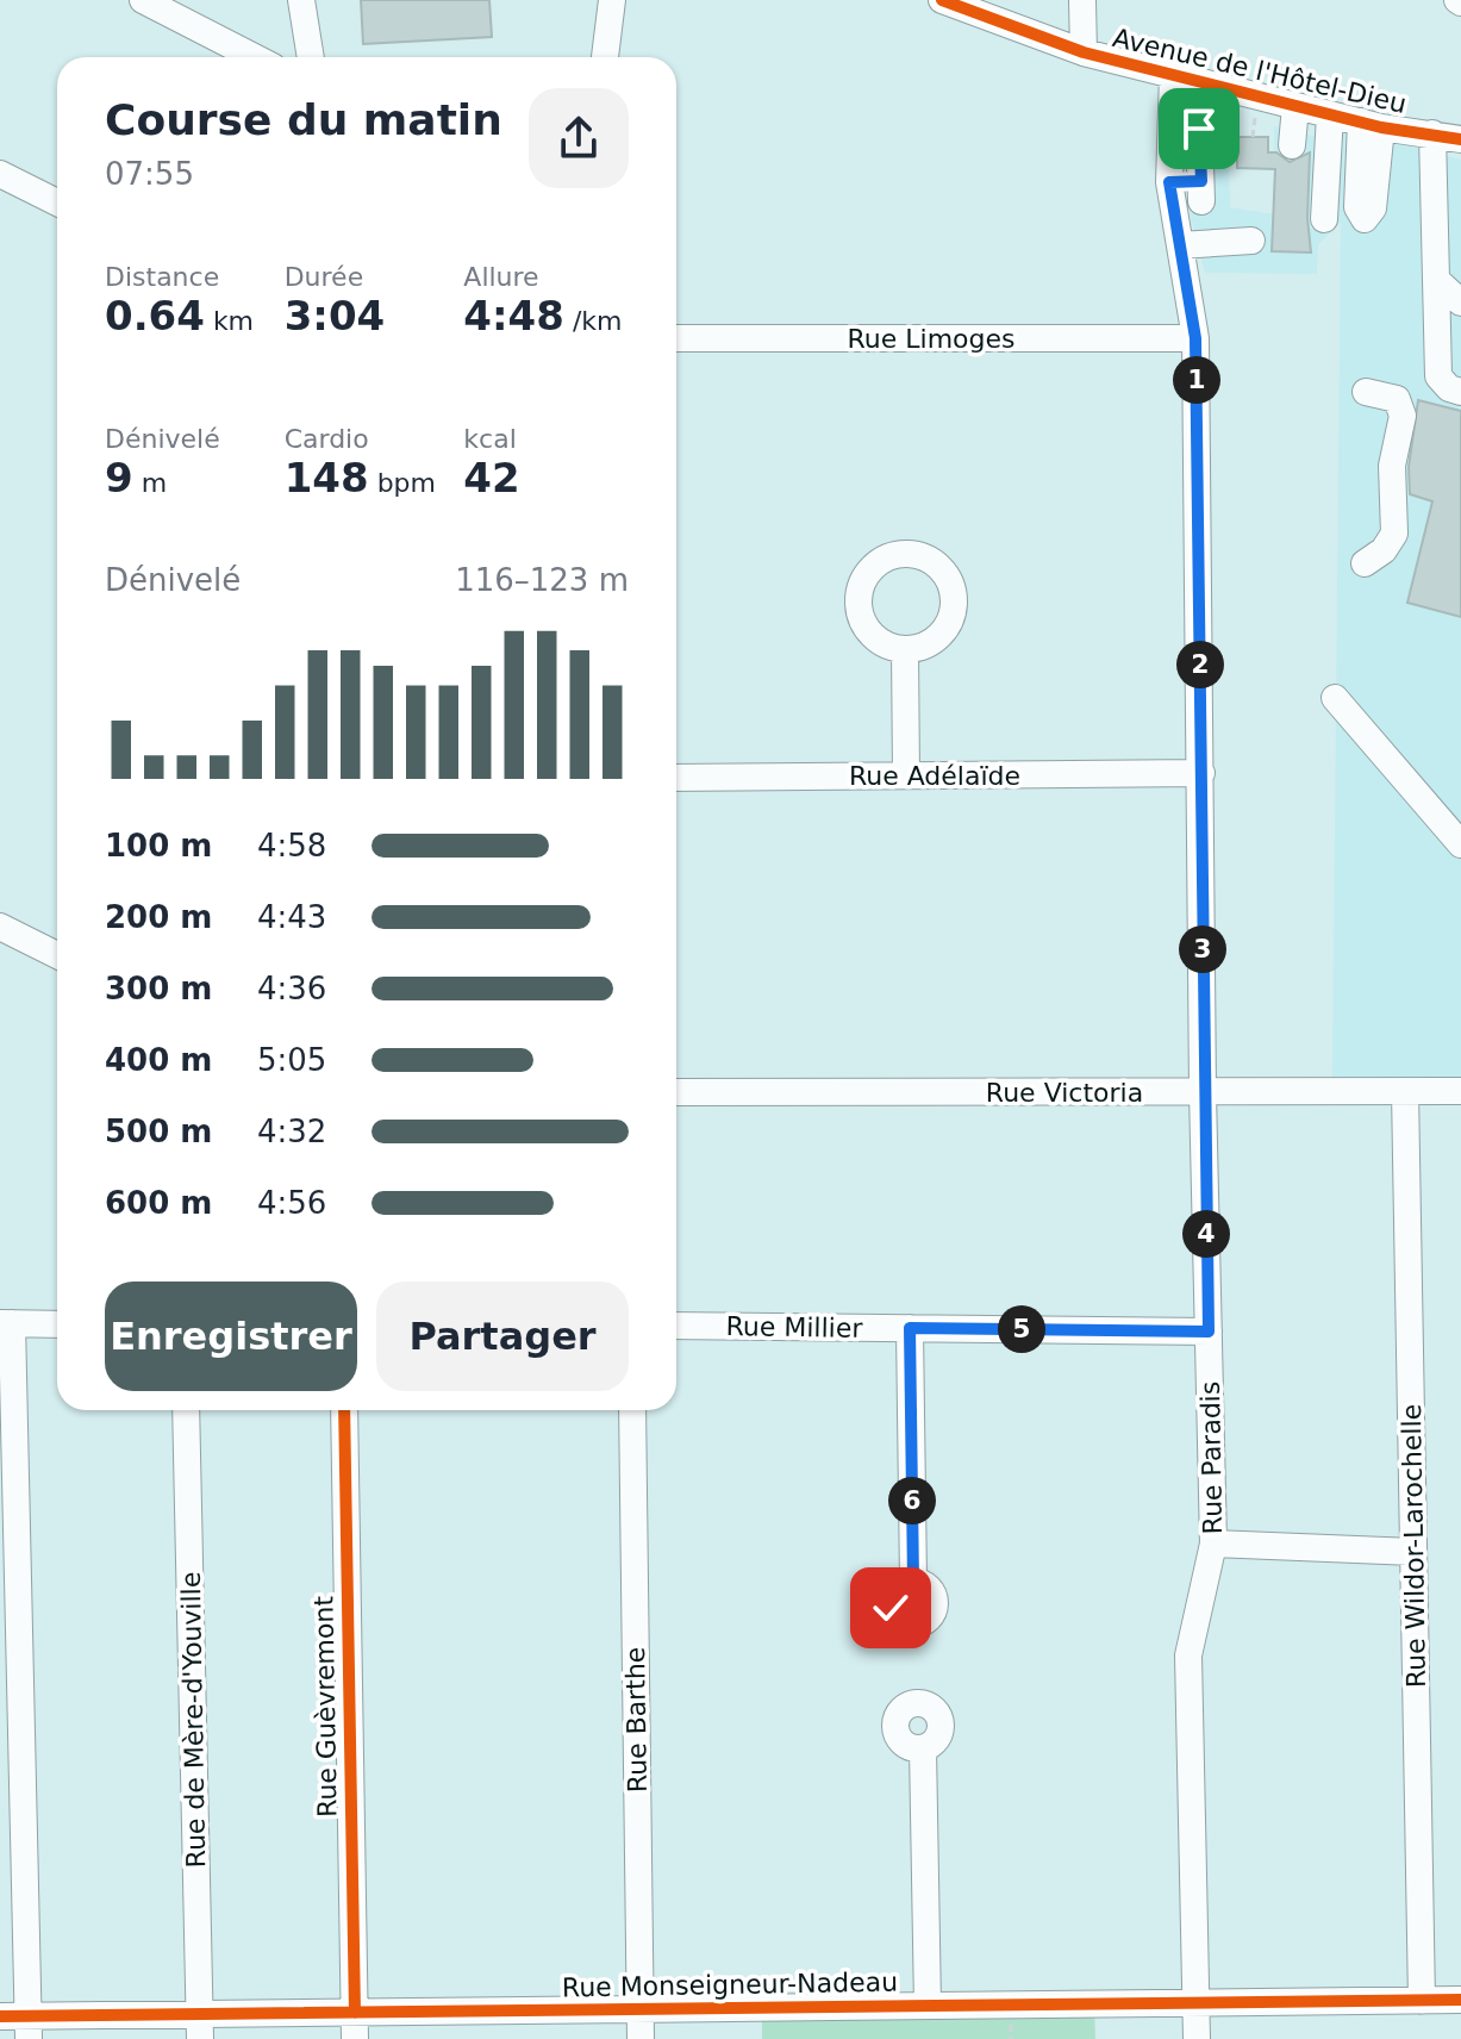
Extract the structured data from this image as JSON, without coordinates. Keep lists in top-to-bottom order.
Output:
{
  "streets": {
    "street": [
      "Avenue de l'Hôtel-Dieu",
      "Rue Limoges",
      "Rue Adélaïde",
      "Rue Victoria",
      "Rue Millier",
      "Rue Paradis",
      "Rue Wildor-Larochelle",
      "Rue Guèvremont",
      "Rue de Mère-d'Youville",
      "Rue Barthe",
      "Rue Monseigneur-Nadeau"
    ]
  },
  "crossings": [
    ["Avenue de l'Hôtel-Dieu", "Rue Paradis"],
    ["Rue Limoges", "Rue Paradis"],
    ["Rue Adélaïde", "Rue Paradis"],
    ["Rue Victoria", "Rue Paradis"],
    ["Rue Victoria", "Rue Wildor-Larochelle"],
    ["Rue Millier", "Rue Paradis"],
    ["Rue Paradis", "Rue Monseigneur-Nadeau"],
    ["Rue Wildor-Larochelle", "Rue Monseigneur-Nadeau"],
    ["Rue Guèvremont", "Rue Monseigneur-Nadeau"],
    ["Rue de Mère-d'Youville", "Rue Monseigneur-Nadeau"],
    ["Rue Barthe", "Rue Monseigneur-Nadeau"]
  ],
  "page": {
    "heading": ["Course du matin", "07:55"],
    "stats": [
      ["Distance", "0.64 km"],
      ["Durée", "3:04"],
      ["Allure", "4:48 /km"],
      ["Dénivelé", "9 m"],
      ["Cardio", "148 bpm"],
      ["kcal", "42"]
    ],
    "pins": [
      "1",
      "2",
      "3",
      "4",
      "5",
      "6"
    ],
    "chart": ["Dénivelé", "116–123 m"],
    "list": [
      {
        "name": "100 m",
        "note": "4:58"
      },
      {
        "name": "200 m",
        "note": "4:43"
      },
      {
        "name": "300 m",
        "note": "4:36"
      },
      {
        "name": "400 m",
        "note": "5:05"
      },
      {
        "name": "500 m",
        "note": "4:32"
      },
      {
        "name": "600 m",
        "note": "4:56"
      }
    ],
    "buttons": ["Enregistrer", "Partager"]
  }
}
